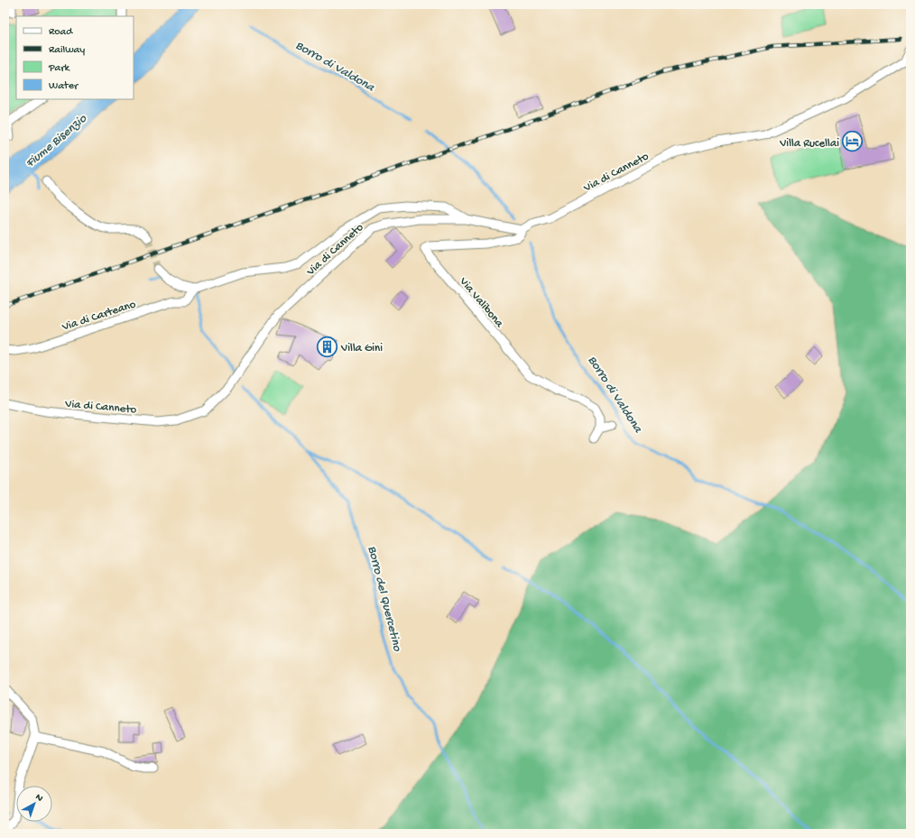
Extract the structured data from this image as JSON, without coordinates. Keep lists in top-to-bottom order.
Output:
{
  "streets": {
    "street": ["Via di Canneto", "Via Valibona", "Via di Carteano"]
  },
  "crossings": [
    ["Via di Canneto", "Via Valibona"]
  ],
  "water": ["Borro di Valdona", "Fiume Bisenzio", "Borro del Quercetino"],
  "places": {
    "hotel": ["Villa Rucellai"],
    "building": ["Villa Gini"]
  },
  "legend": [
    "Road",
    "Railway",
    "Park",
    "Water"
  ],
  "north": "top right"
}
